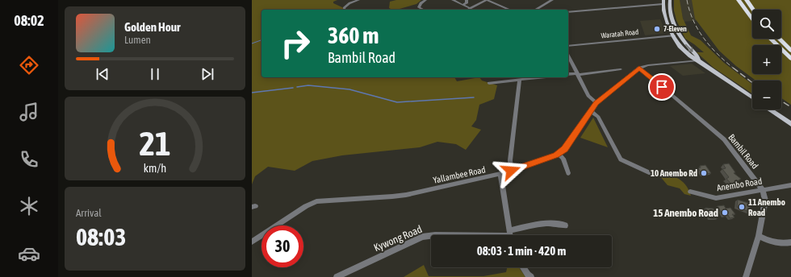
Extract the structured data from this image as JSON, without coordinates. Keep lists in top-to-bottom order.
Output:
{
  "streets": {
    "street": [
      "Waratah Road",
      "Bambil Road",
      "Yallambee Road",
      "Anembo Road",
      "Kywong Road"
    ]
  },
  "crossings": [
    ["Bambil Road", "Yallambee Road"],
    ["Bambil Road", "Anembo Road"]
  ],
  "places": [
    "7-Eleven",
    "10 Anembo Rd",
    "11 Anembo Road",
    "15 Anembo Road"
  ],
  "page": {
    "tabs": "08:02",
    "map_buttons": ["+", "−"],
    "turn": ["360 m", "Bambil Road"],
    "song": ["Golden Hour", "Lumen"],
    "tile": ["Arrival", "08:03"],
    "limit": "30",
    "trip": "08:03 · 1 min · 420 m",
    "gauge": ["21", "km/h"]
  }
}
